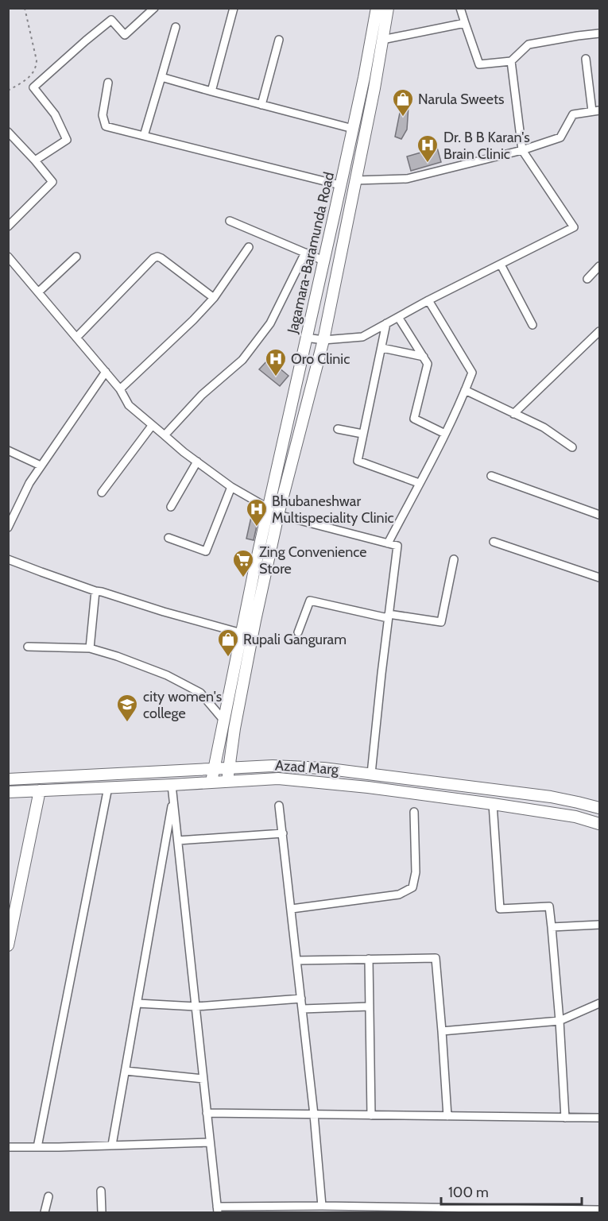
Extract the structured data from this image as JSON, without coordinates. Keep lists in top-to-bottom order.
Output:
{
  "streets": {
    "street": ["Jagamara-Baramunda Road", "Azad Marg"]
  },
  "crossings": [
    ["Jagamara-Baramunda Road", "Azad Marg"]
  ],
  "places": {
    "shop": ["Narula Sweets", "Rupali Ganguram"],
    "hospital": ["Dr. B B Karan's Brain Clinic", "Oro Clinic", "Bhubaneshwar Multispeciality Clinic"],
    "supermarket": ["Zing Convenience Store"],
    "school or university": ["city women's college"]
  },
  "scale_bar": "100 m"
}
